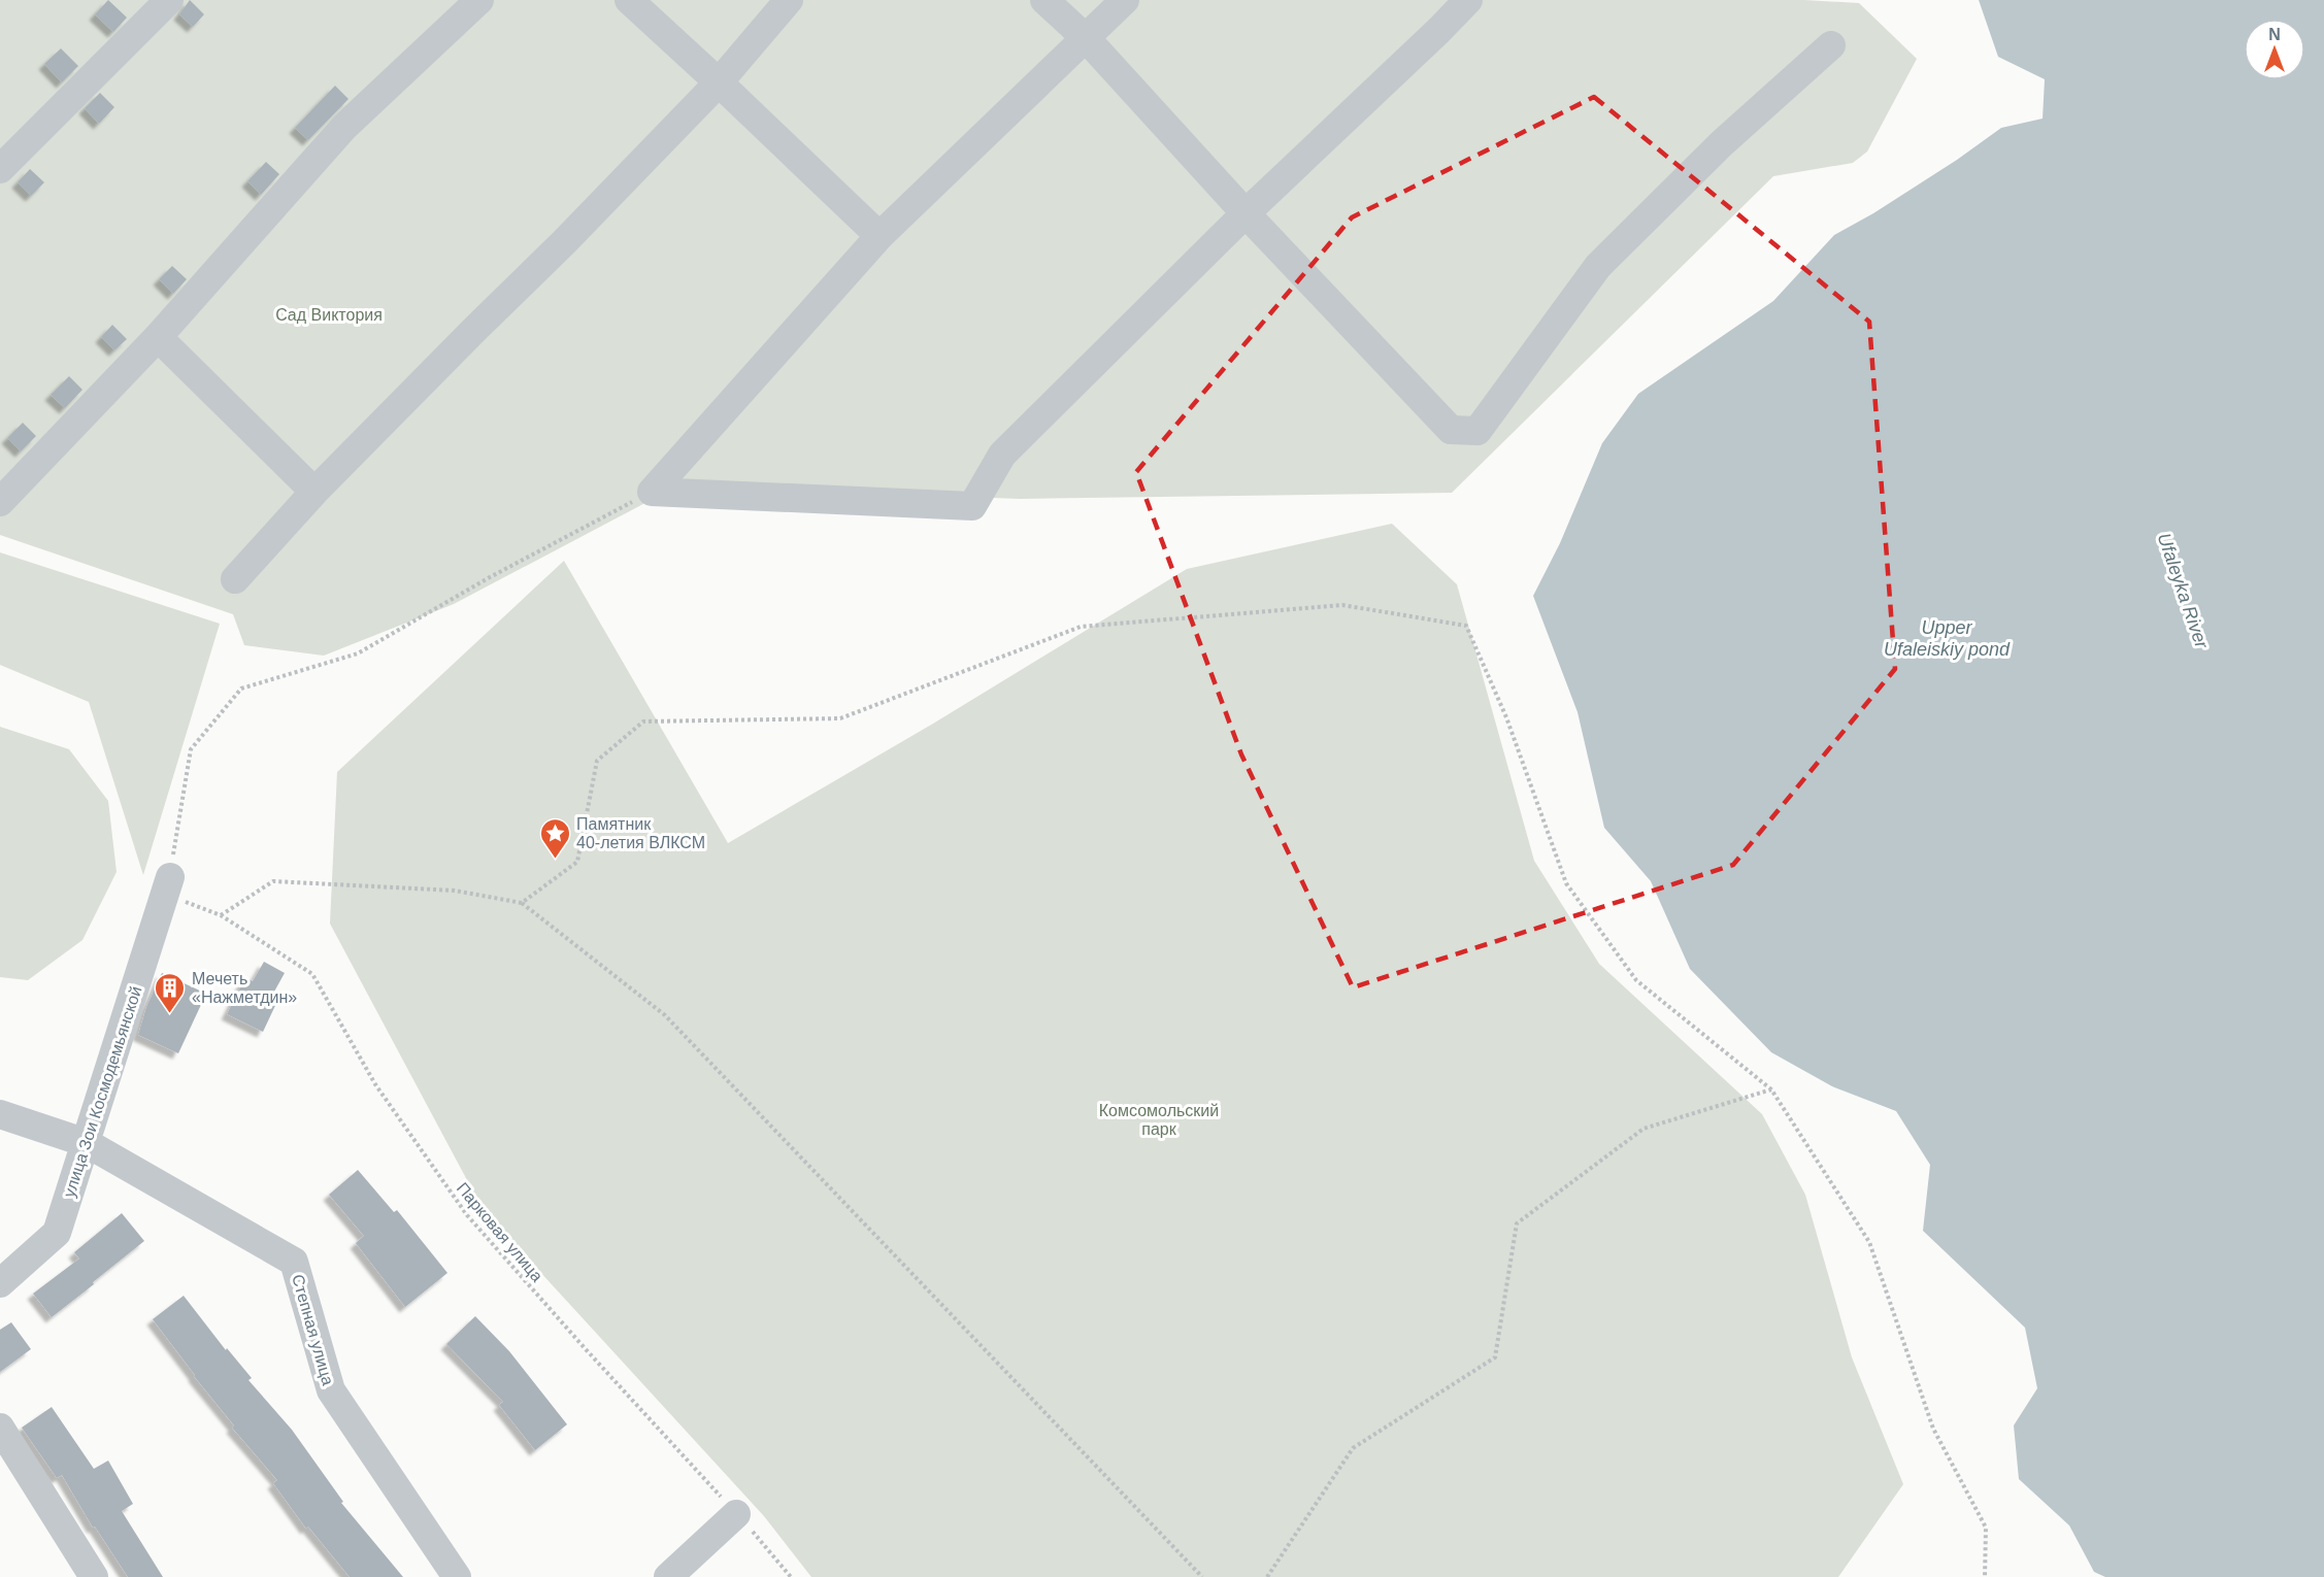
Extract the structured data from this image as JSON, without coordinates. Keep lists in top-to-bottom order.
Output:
{
  "streets": {
    "street": ["улица Зои Космодемьянской", "Степная улица"],
    "path": ["Парковая улица"]
  },
  "crossings": [
    ["улица Зои Космодемьянской", "Парковая улица"],
    ["улица Зои Космодемьянской", "Степная улица"]
  ],
  "water": ["Ufaleyka River", "Upper Ufaleiskiy pond"],
  "parks": ["Сад Виктория", "Комсомольский парк"],
  "places": {
    "place": ["Памятник 40-летия ВЛКСМ"],
    "building": ["Мечеть «Нажметдин»"]
  },
  "north": "top"
}
